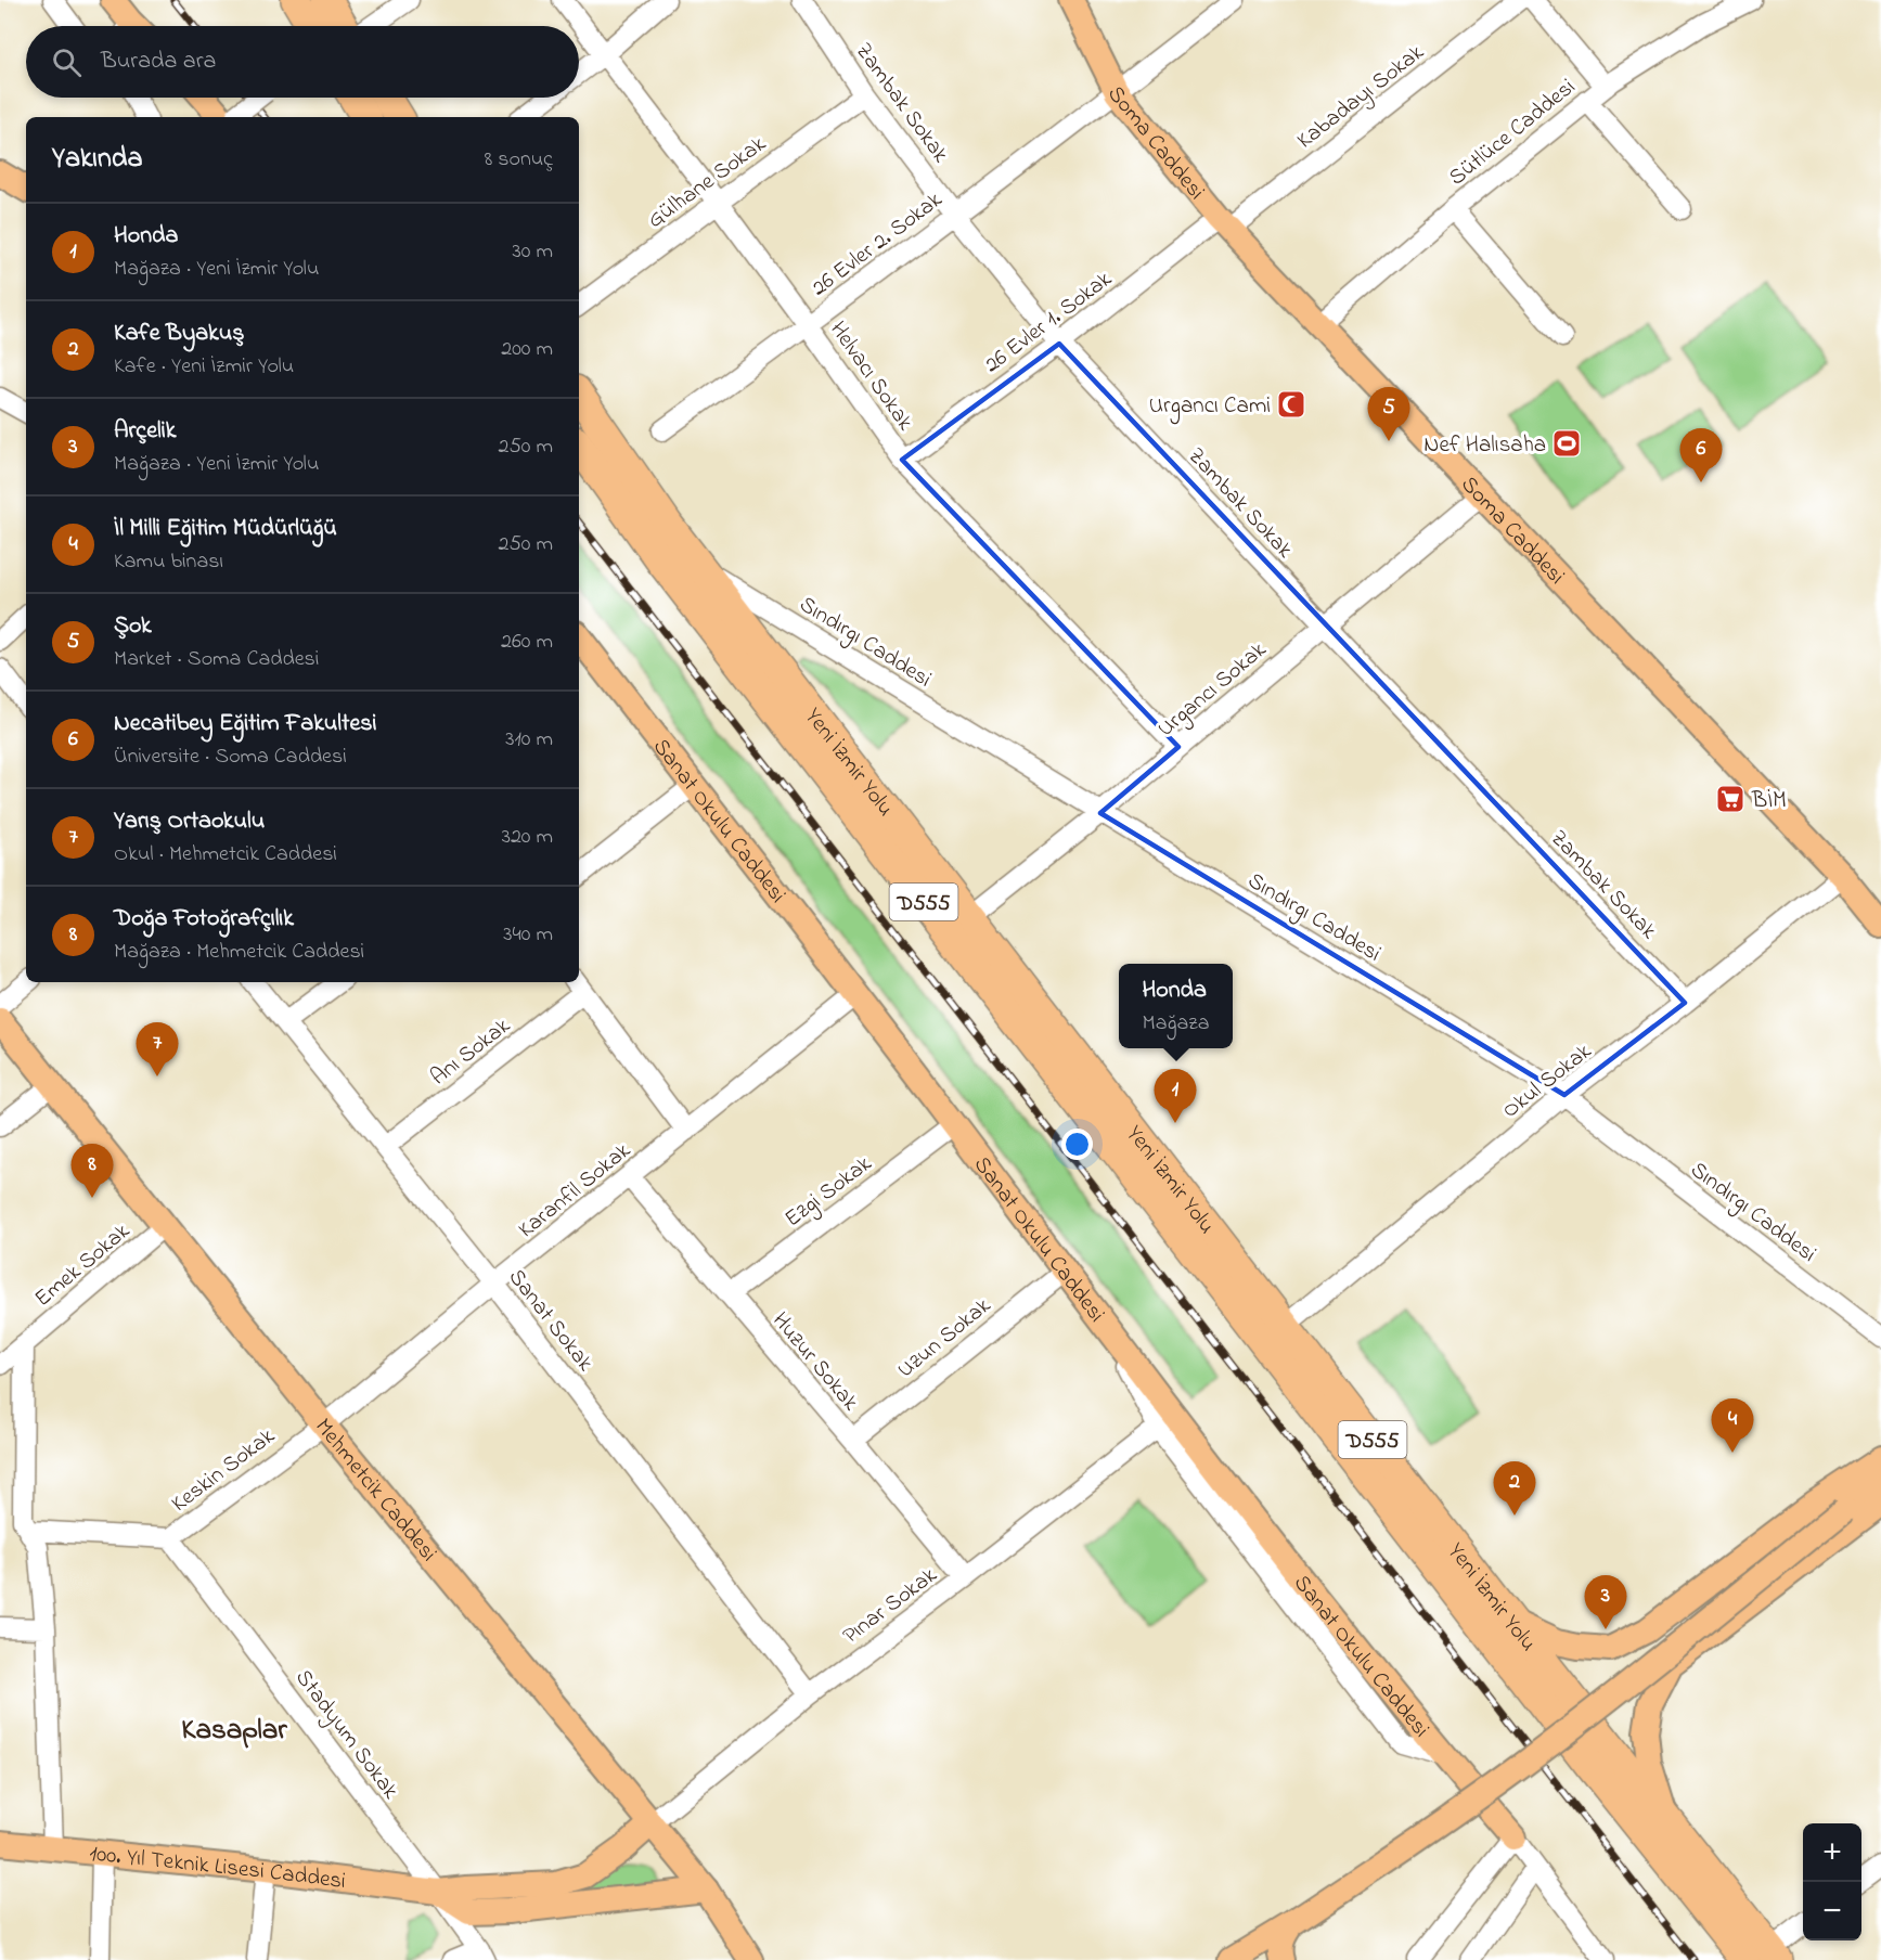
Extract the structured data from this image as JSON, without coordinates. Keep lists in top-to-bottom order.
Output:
{
  "streets": {
    "highway": ["Yeni İzmir Yolu", "D555"],
    "main road": [
      "Soma Caddesi",
      "Sanat Okulu Caddesi",
      "Mehmetcik Caddesi",
      "100. Yıl Teknik Lisesi Caddesi"
    ],
    "street": [
      "Kabadayı Sokak",
      "Zambak Sokak",
      "Sütlüce Caddesi",
      "Gülhane Sokak",
      "26 Evler 2. Sokak",
      "26 Evler 1. Sokak",
      "Helvacı Sokak",
      "Sındırgı Caddesi",
      "Urgancı Sokak",
      "Anı Sokak",
      "Okul Sokak",
      "Karanfil Sokak",
      "Ezgi Sokak",
      "Emek Sokak",
      "Sanat Sokak",
      "Uzun Sokak",
      "Huzur Sokak",
      "Keskin Sokak",
      "Pınar Sokak",
      "Stadyum Sokak"
    ]
  },
  "crossings": [
    ["Kabadayı Sokak", "Soma Caddesi"],
    ["Kabadayı Sokak", "26 Evler 1. Sokak"],
    ["Zambak Sokak", "Gülhane Sokak"],
    ["Zambak Sokak", "26 Evler 2. Sokak"],
    ["Zambak Sokak", "26 Evler 1. Sokak"],
    ["Zambak Sokak", "Urgancı Sokak"],
    ["Zambak Sokak", "Okul Sokak"],
    ["Sütlüce Caddesi", "Soma Caddesi"],
    ["Soma Caddesi", "26 Evler 2. Sokak"],
    ["Soma Caddesi", "26 Evler 1. Sokak"],
    ["Soma Caddesi", "Urgancı Sokak"],
    ["Soma Caddesi", "Okul Sokak"],
    ["Gülhane Sokak", "Helvacı Sokak"],
    ["26 Evler 2. Sokak", "Helvacı Sokak"],
    ["26 Evler 1. Sokak", "Helvacı Sokak"],
    ["Helvacı Sokak", "Urgancı Sokak"],
    ["Sındırgı Caddesi", "Urgancı Sokak"],
    ["Sındırgı Caddesi", "Yeni İzmir Yolu"],
    ["Sındırgı Caddesi", "Okul Sokak"],
    ["Urgancı Sokak", "Yeni İzmir Yolu"],
    ["Yeni İzmir Yolu", "Okul Sokak"],
    ["Sanat Okulu Caddesi", "Karanfil Sokak"],
    ["Sanat Okulu Caddesi", "Ezgi Sokak"],
    ["Sanat Okulu Caddesi", "Uzun Sokak"],
    ["Sanat Okulu Caddesi", "Pınar Sokak"],
    ["Anı Sokak", "Sanat Sokak"],
    ["Karanfil Sokak", "Sanat Sokak"],
    ["Karanfil Sokak", "Huzur Sokak"],
    ["Karanfil Sokak", "Keskin Sokak"],
    ["Karanfil Sokak", "Mehmetcik Caddesi"],
    ["Ezgi Sokak", "Huzur Sokak"],
    ["Emek Sokak", "Mehmetcik Caddesi"],
    ["Sanat Sokak", "Pınar Sokak"],
    ["Uzun Sokak", "Huzur Sokak"],
    ["Huzur Sokak", "Pınar Sokak"],
    ["Keskin Sokak", "Mehmetcik Caddesi"],
    ["Keskin Sokak", "Stadyum Sokak"],
    ["Mehmetcik Caddesi", "Pınar Sokak"],
    ["Mehmetcik Caddesi", "100. Yıl Teknik Lisesi Caddesi"],
    ["Pınar Sokak", "100. Yıl Teknik Lisesi Caddesi"],
    ["Stadyum Sokak", "100. Yıl Teknik Lisesi Caddesi"]
  ],
  "districts": ["Kasaplar"],
  "places": {
    "mosque": ["Urgancı Cami"],
    "sports": ["Nef Halısaha"],
    "supermarket": ["BİM"]
  },
  "page": {
    "search": "Burada ara",
    "heading": ["Yakında", "8 sonuç"],
    "list": [
      {
        "mark": "1",
        "name": "Honda",
        "note": "Mağaza · Yeni İzmir Yolu",
        "value": "30 m"
      },
      {
        "mark": "2",
        "name": "Kafe Byakuş",
        "note": "Kafe · Yeni İzmir Yolu",
        "value": "200 m"
      },
      {
        "mark": "3",
        "name": "Arçelik",
        "note": "Mağaza · Yeni İzmir Yolu",
        "value": "250 m"
      },
      {
        "mark": "4",
        "name": "İl Milli Eğitim Müdürlüğü",
        "note": "Kamu binası",
        "value": "250 m"
      },
      {
        "mark": "5",
        "name": "Şok",
        "note": "Market · Soma Caddesi",
        "value": "260 m"
      },
      {
        "mark": "6",
        "name": "Necatibey Eğitim Fakultesi",
        "note": "Üniversite · Soma Caddesi",
        "value": "310 m"
      },
      {
        "mark": "7",
        "name": "Yarış Ortaokulu",
        "note": "Okul · Mehmetcik Caddesi",
        "value": "320 m"
      },
      {
        "mark": "8",
        "name": "Doğa Fotoğrafçılık",
        "note": "Mağaza · Mehmetcik Caddesi",
        "value": "340 m"
      }
    ],
    "pins": [
      "5",
      "6",
      "7",
      "1",
      "8",
      "4",
      "2",
      "3"
    ],
    "popup": ["Honda", "Mağaza"],
    "map_buttons": ["+", "−"]
  }
}
